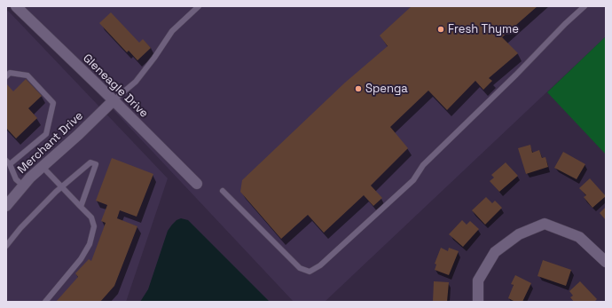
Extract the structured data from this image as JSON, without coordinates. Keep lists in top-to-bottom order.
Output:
{
  "streets": {
    "street": ["Gleneagle Drive", "Merchant Drive"]
  },
  "crossings": [
    ["Gleneagle Drive", "Merchant Drive"]
  ],
  "places": ["Fresh Thyme", "Spenga"]
}
